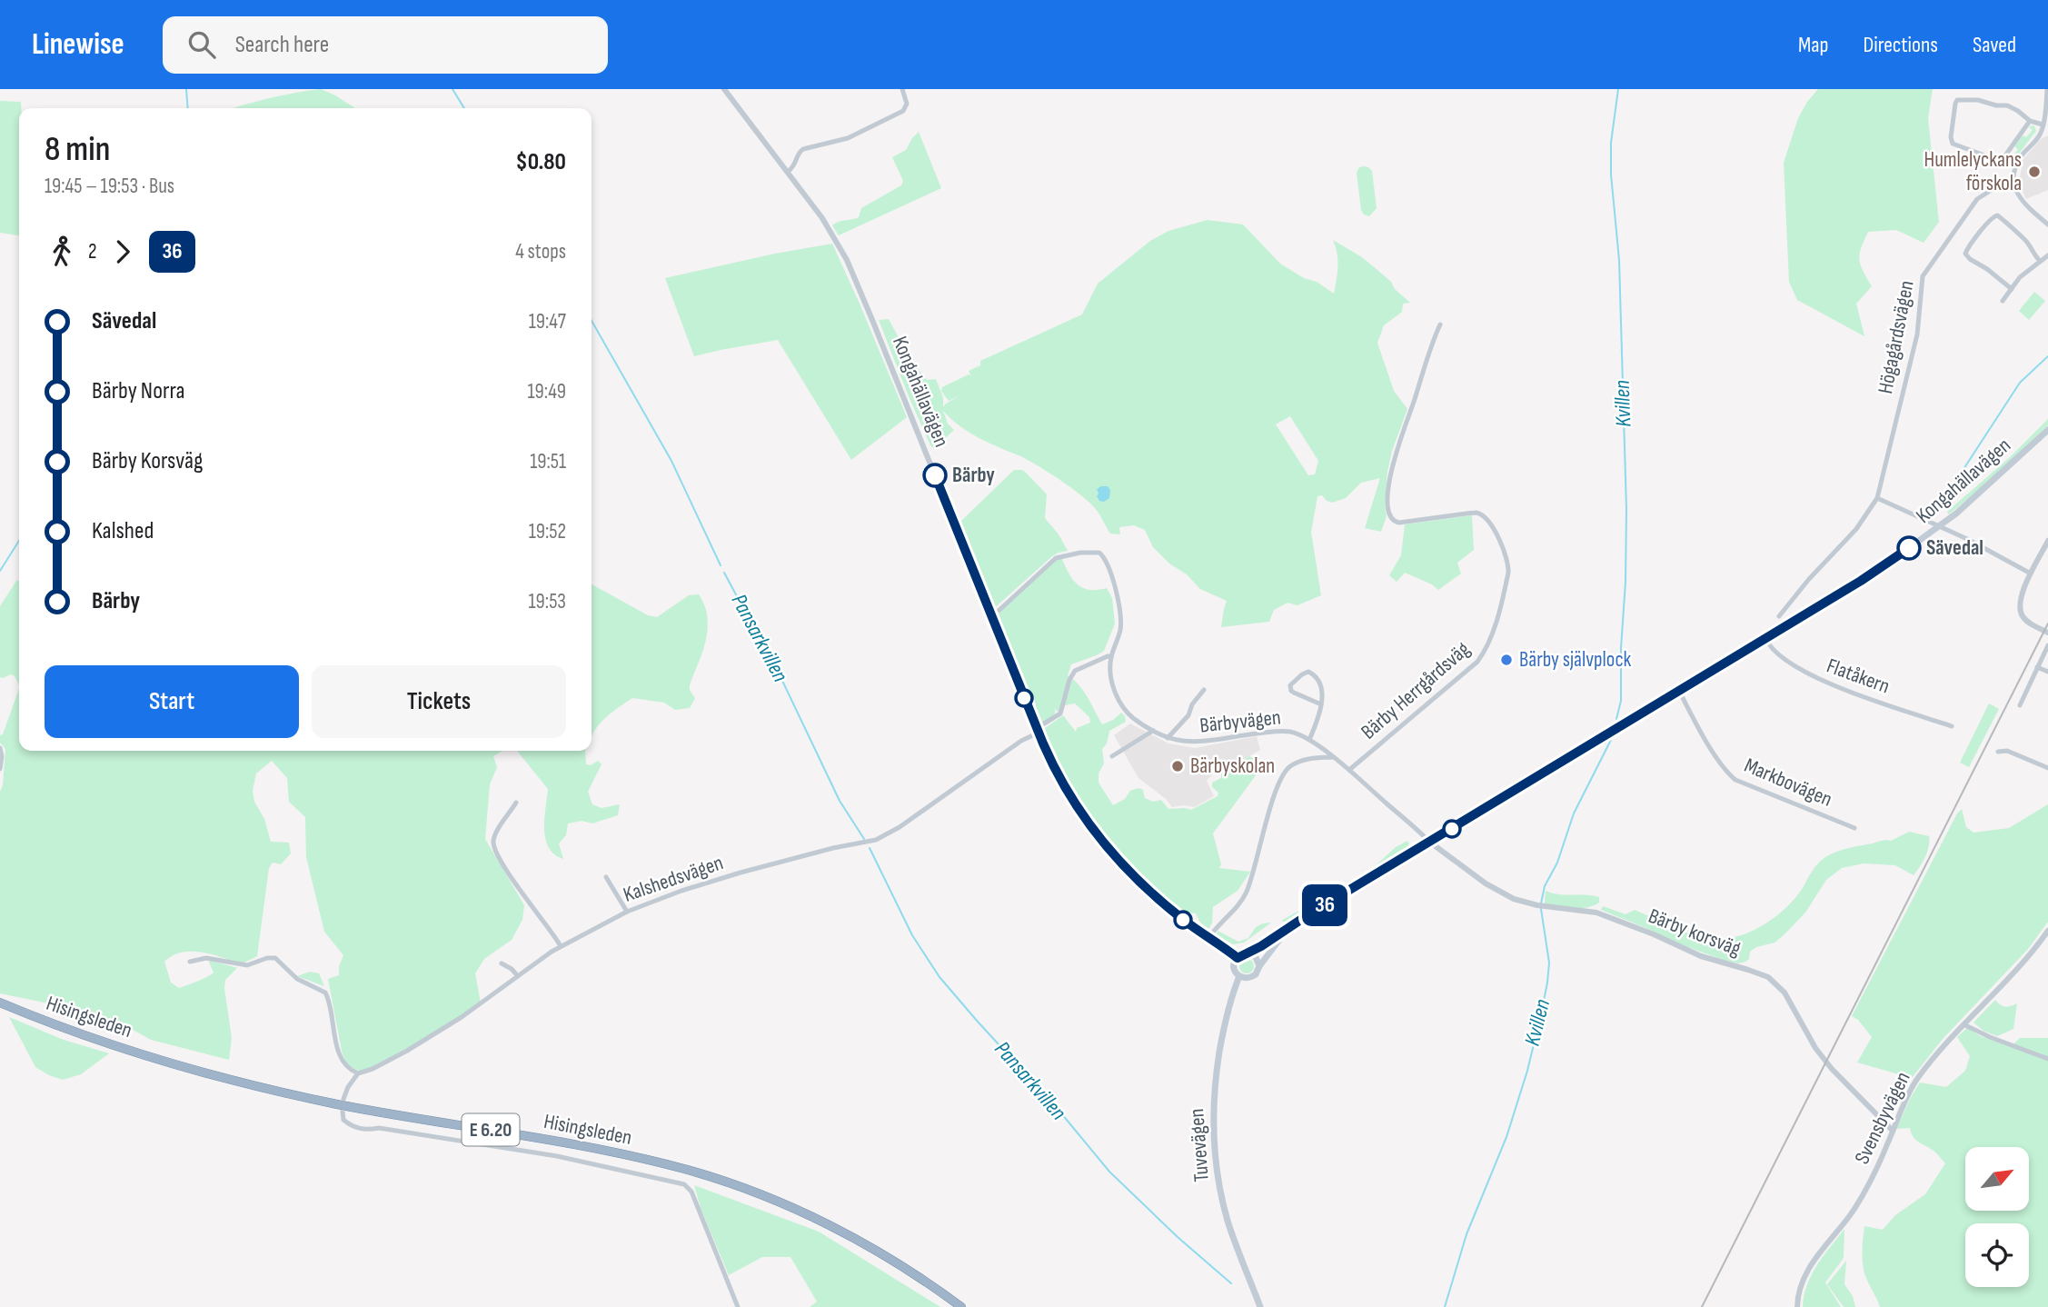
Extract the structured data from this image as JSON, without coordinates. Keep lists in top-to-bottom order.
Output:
{
  "streets": {
    "highway": ["Hisingsleden", "E 6.20"],
    "main road": ["Kongahällavägen", "Tuvevägen"],
    "street": [
      "Högagårdsvägen",
      "Flatåkern",
      "Bärby Herrgårdsväg",
      "Bärbyvägen",
      "Markbovägen",
      "Kalshedsvägen",
      "Bärby korsväg",
      "Svensbyvägen"
    ]
  },
  "crossings": [
    ["Kongahällavägen", "Flatåkern"],
    ["Kongahällavägen", "Bärbyvägen"],
    ["Kongahällavägen", "Markbovägen"],
    ["Kongahällavägen", "Kalshedsvägen"],
    ["Kongahällavägen", "Bärby korsväg"],
    ["Kongahällavägen", "Tuvevägen"],
    ["Bärby Herrgårdsväg", "Bärbyvägen"],
    ["Bärbyvägen", "Bärby korsväg"],
    ["Bärby korsväg", "Svensbyvägen"]
  ],
  "water": ["Kvillen", "Pansarkvillen"],
  "places": [
    "Humlelyckans förskola",
    "Bärby",
    "Sävedal",
    "Bärby självplock",
    "Bärbyskolan"
  ],
  "lines": ["bus line 36"],
  "north": "top right",
  "page": {
    "header": "Linewise",
    "search": "Search here",
    "nav": ["Map", "Directions", "Saved"],
    "on_map": "36",
    "heading": ["8 min", "19:45 – 19:53 · Bus", "$0.80"],
    "legs": ["2", "36", "4 stops"],
    "list": [
      {
        "name": "Sävedal",
        "value": "19:47"
      },
      {
        "name": "Bärby Norra",
        "value": "19:49"
      },
      {
        "name": "Bärby Korsväg",
        "value": "19:51"
      },
      {
        "name": "Kalshed",
        "value": "19:52"
      },
      {
        "name": "Bärby",
        "value": "19:53"
      }
    ],
    "buttons": ["Start", "Tickets"]
  }
}
